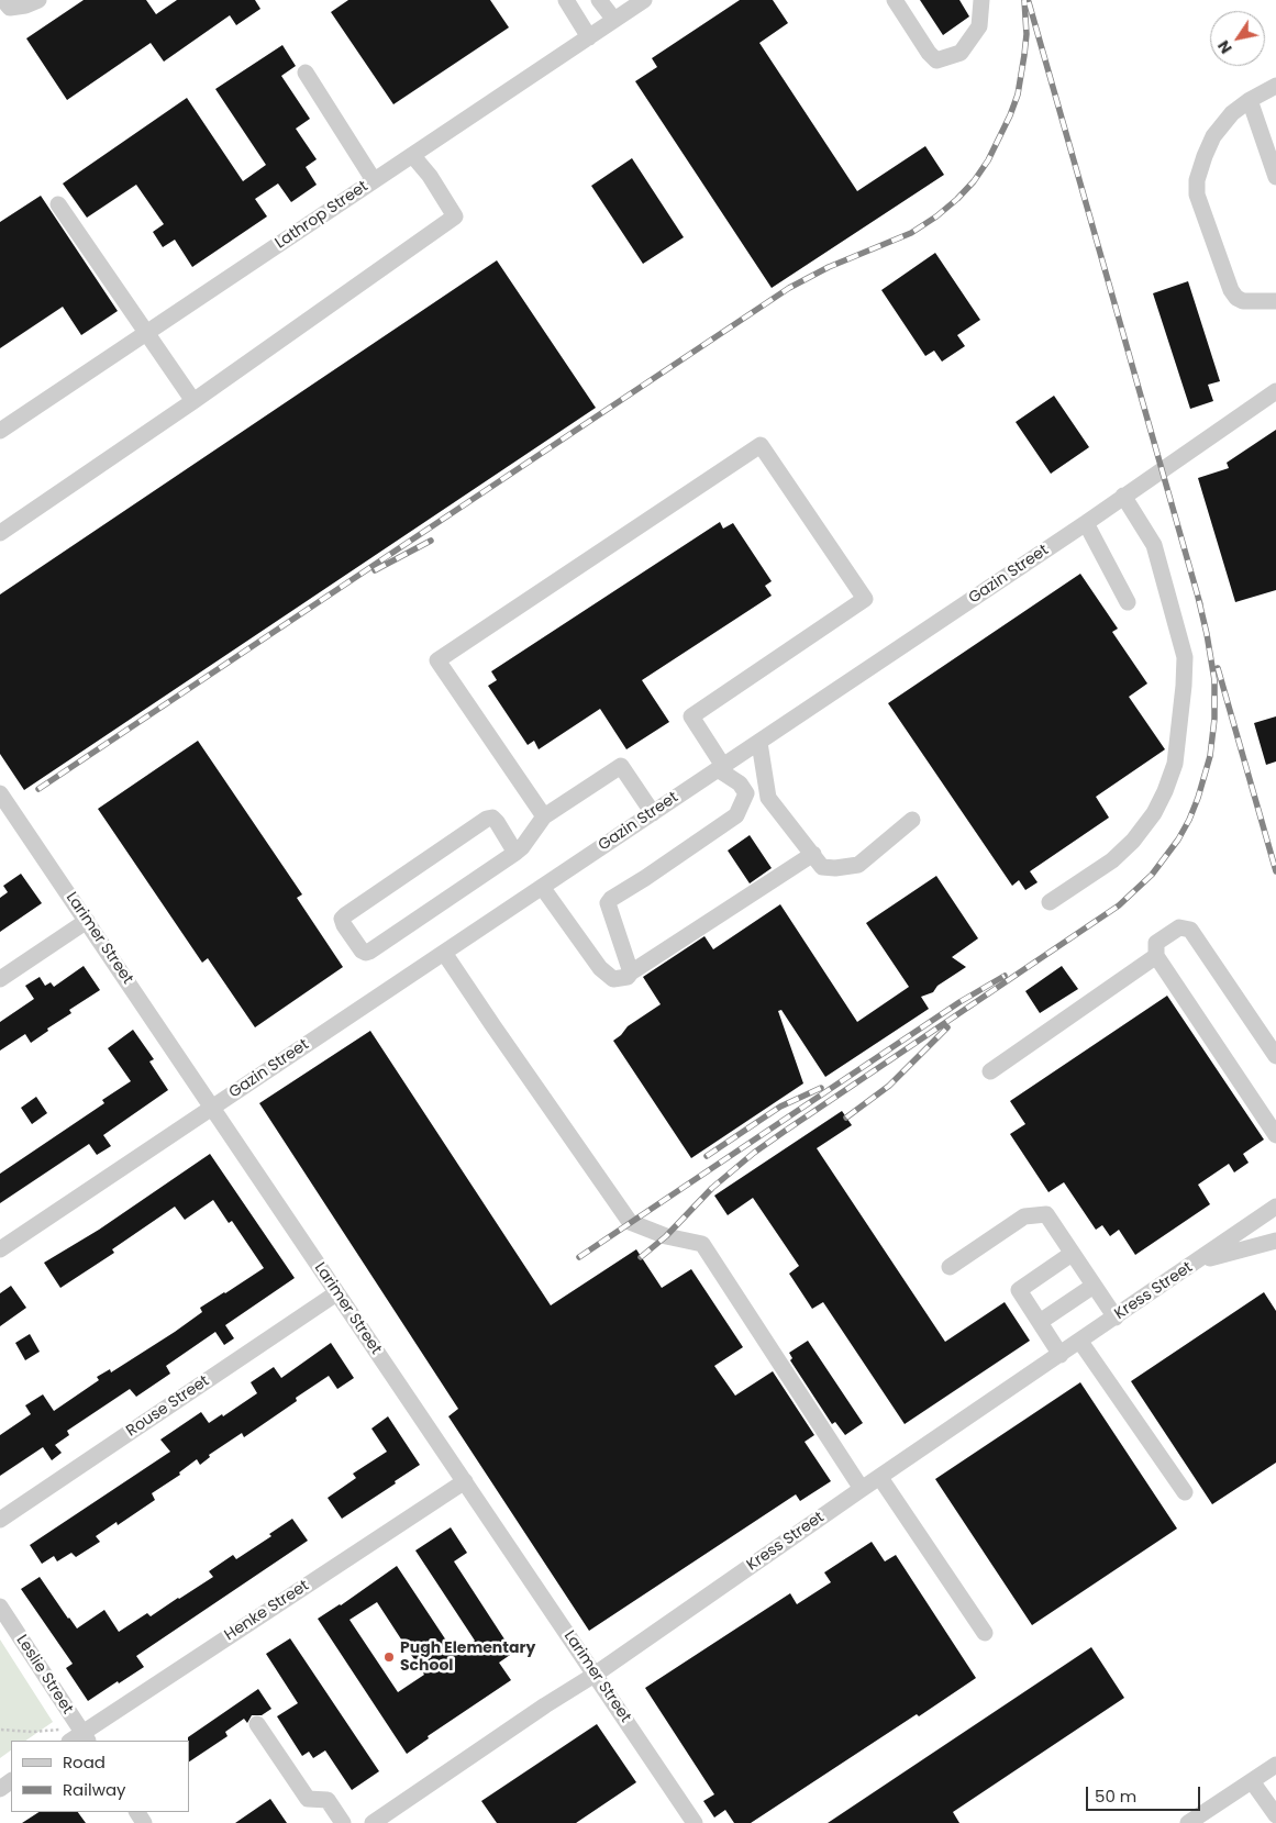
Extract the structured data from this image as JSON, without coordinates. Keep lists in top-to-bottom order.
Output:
{
  "streets": {
    "street": [
      "Lathrop Street",
      "Gazin Street",
      "Larimer Street",
      "Kress Street",
      "Rouse Street",
      "Henke Street",
      "Leslie Street"
    ]
  },
  "crossings": [
    ["Gazin Street", "Larimer Street"],
    ["Larimer Street", "Kress Street"],
    ["Larimer Street", "Rouse Street"],
    ["Larimer Street", "Henke Street"],
    ["Henke Street", "Leslie Street"]
  ],
  "places": ["Pugh Elementary School"],
  "legend": ["Road", "Railway"],
  "scale_bar": "50 m",
  "north": "bottom left"
}
